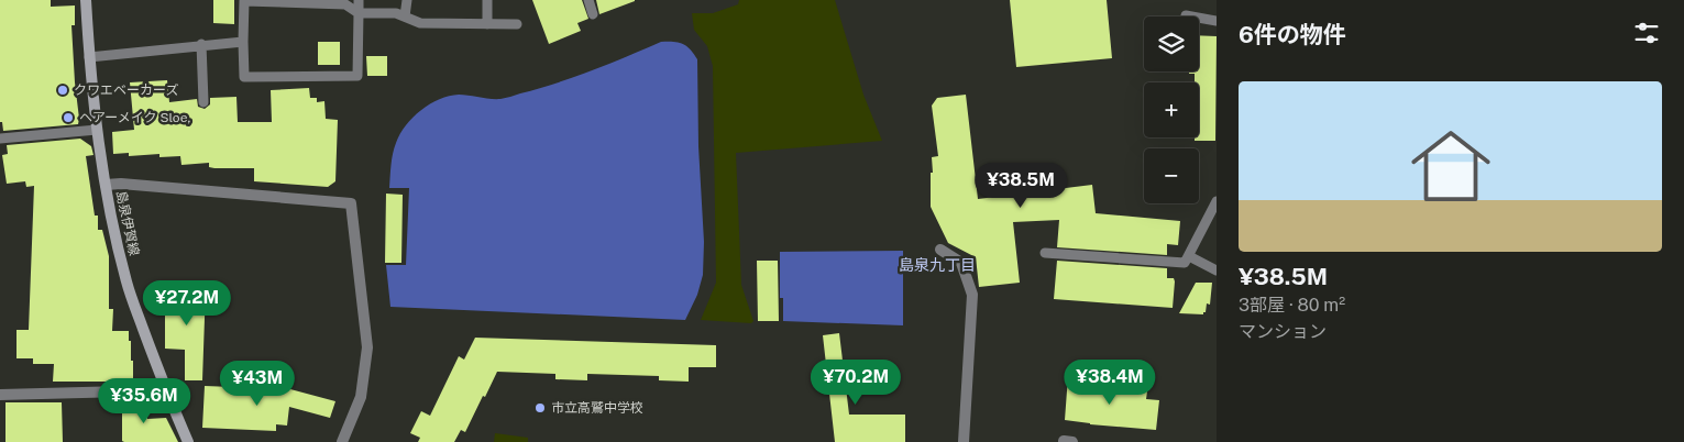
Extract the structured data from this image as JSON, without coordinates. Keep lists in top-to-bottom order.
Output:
{
  "streets": {
    "main road": ["島泉伊賀線"]
  },
  "districts": ["島泉九丁目"],
  "places": ["クワエベーカーズ", "ヘアーメイク Sloe,", "市立高鷲中学校"],
  "page": {
    "heading": "6件の物件",
    "map_buttons": ["+", "−"],
    "list": [
      {
        "name": "¥38.5M",
        "note": "3部屋 · 80 m² · マンション"
      }
    ],
    "price": [
      "¥38.5M",
      "¥27.2M",
      "¥70.2M",
      "¥38.4M",
      "¥43M",
      "¥35.6M"
    ]
  }
}
